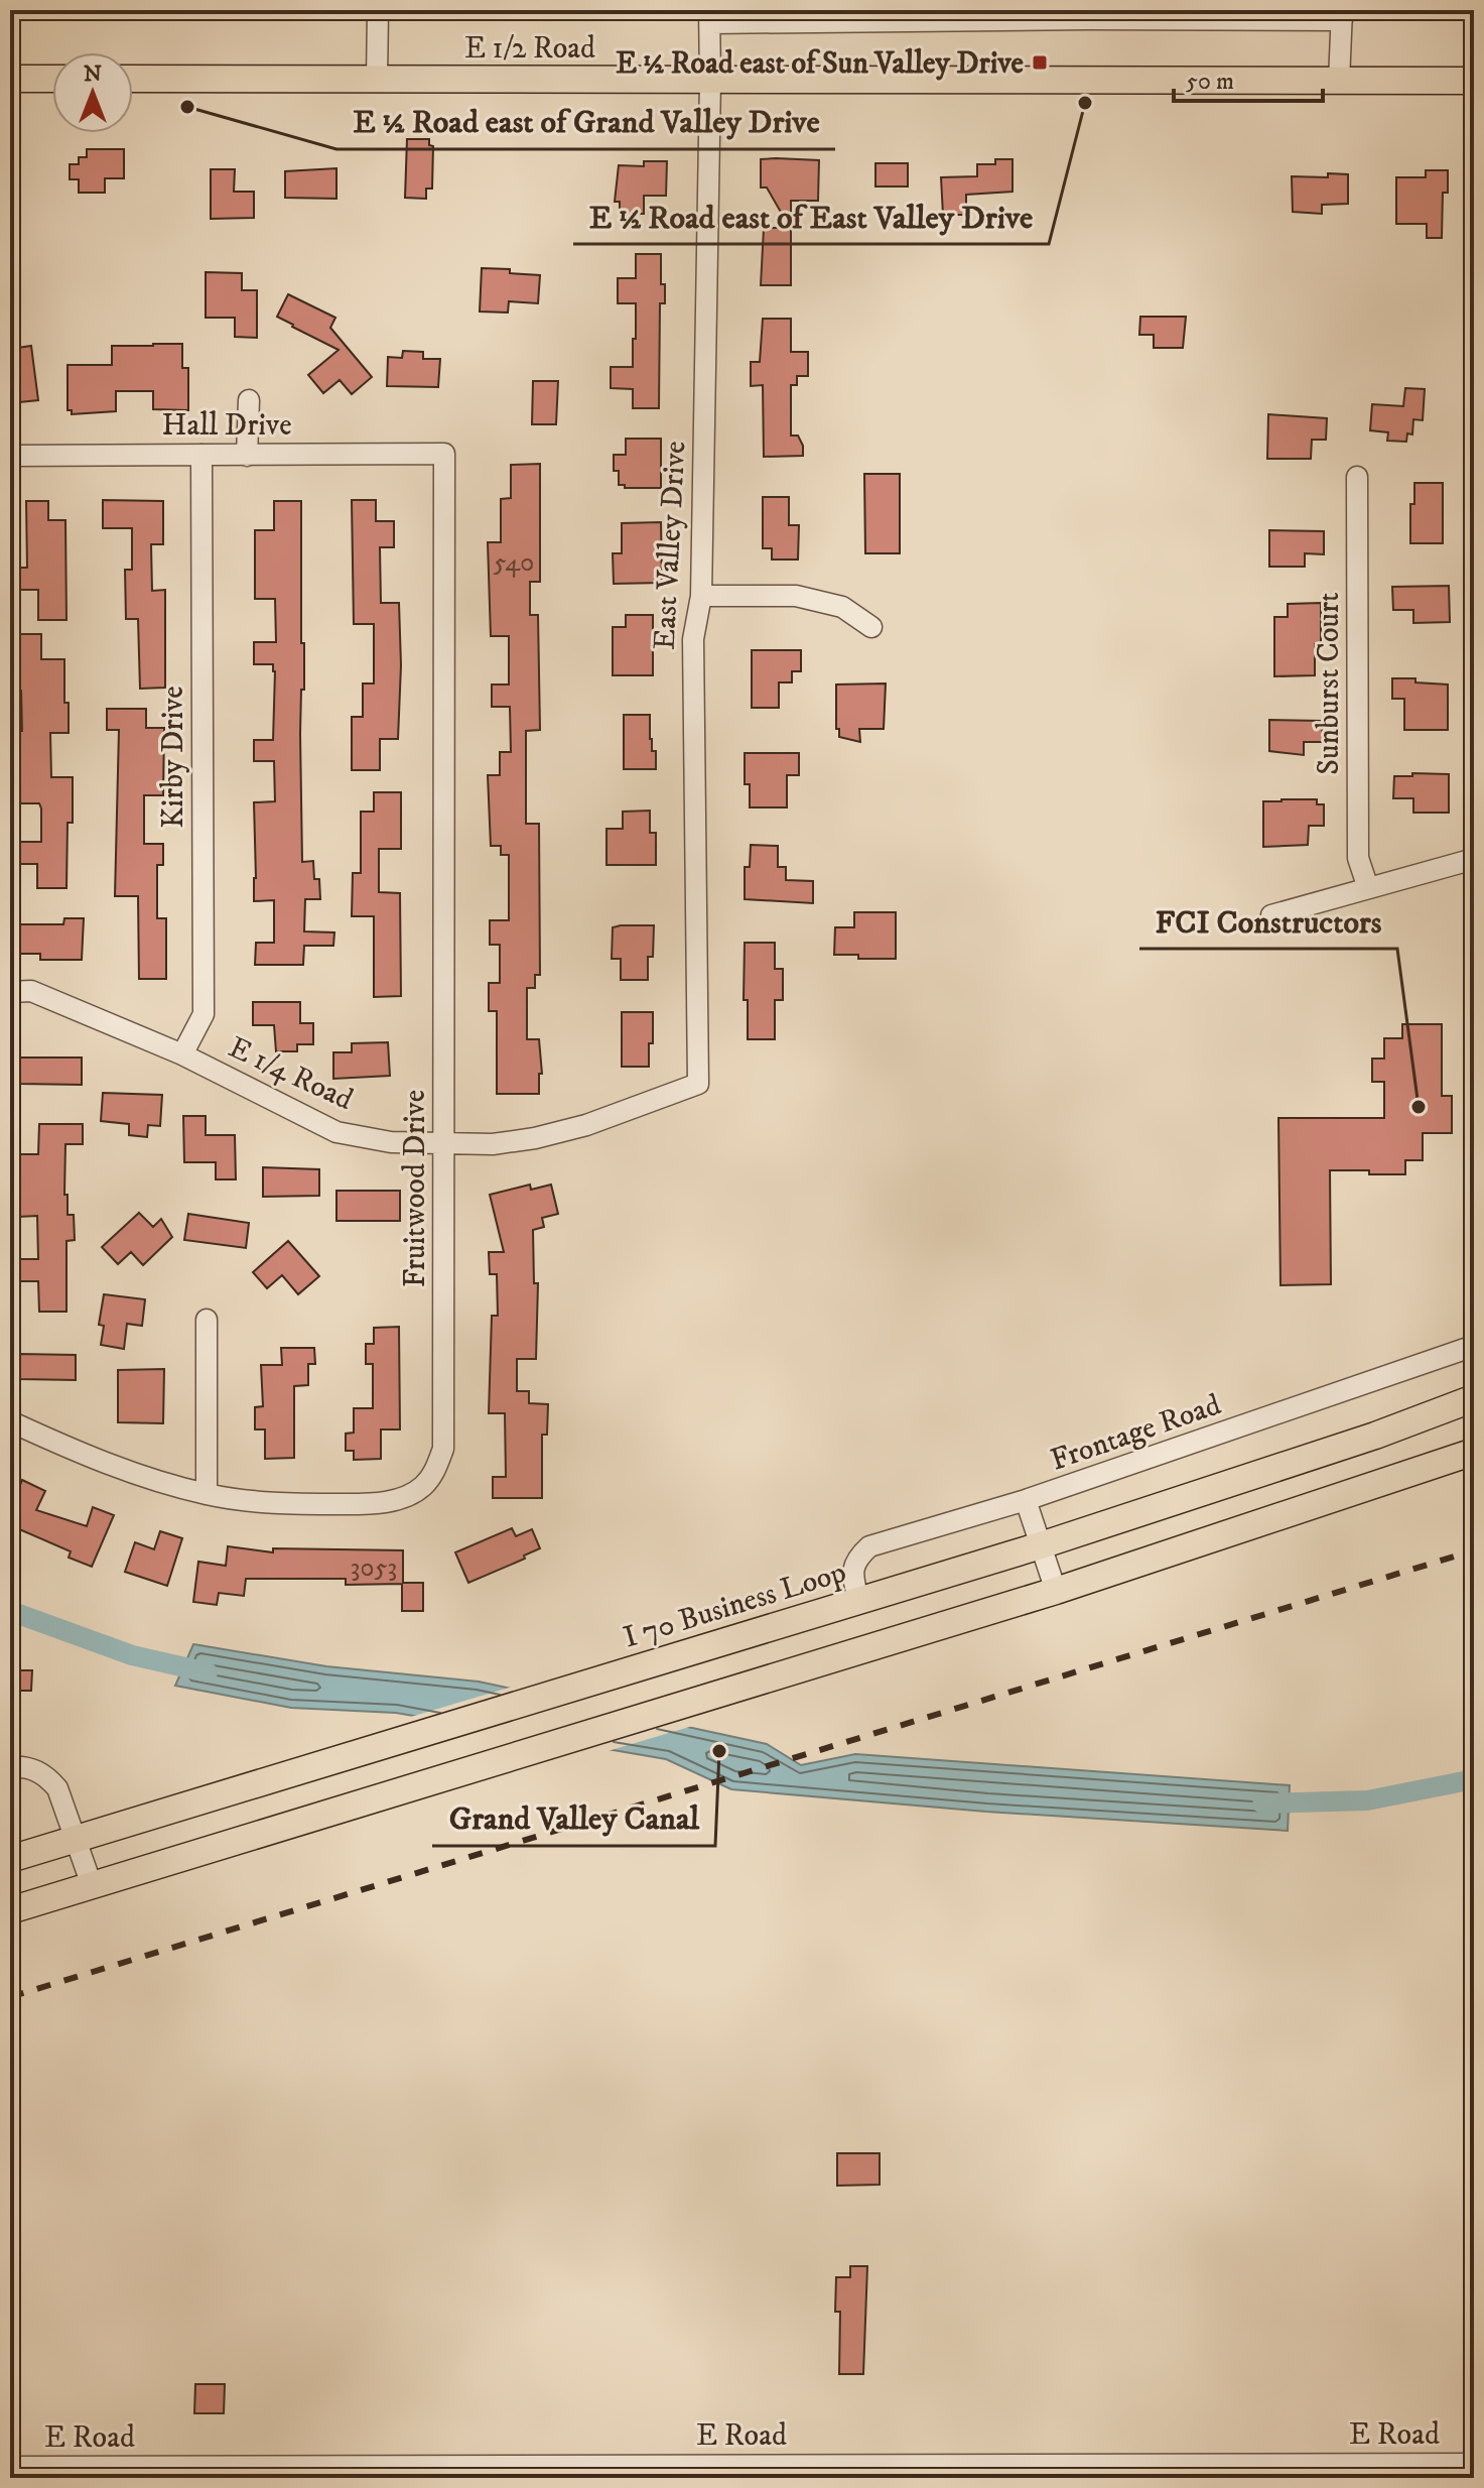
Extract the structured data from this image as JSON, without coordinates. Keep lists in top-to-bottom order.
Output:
{
  "streets": {
    "main road": ["E 1/2 Road", "I 70 Business Loop"],
    "street": [
      "Hall Drive",
      "East Valley Drive",
      "Sunburst Court",
      "Kirby Drive",
      "E 1/4 Road",
      "Fruitwood Drive",
      "Frontage Road",
      "E Road"
    ]
  },
  "crossings": [
    ["E 1/2 Road", "East Valley Drive"],
    ["Hall Drive", "Kirby Drive"],
    ["Hall Drive", "Fruitwood Drive"],
    ["East Valley Drive", "E 1/4 Road"],
    ["Kirby Drive", "E 1/4 Road"],
    ["E 1/4 Road", "Fruitwood Drive"],
    ["Frontage Road", "I 70 Business Loop"]
  ],
  "places": {
    "transit": ["E ½ Road east of Sun Valley Drive"],
    "other": [
      "E ½ Road east of East Valley Drive",
      "E ½ Road east of Grand Valley Drive",
      "FCI Constructors",
      "Grand Valley Canal"
    ]
  },
  "house_numbers": ["540", "3053"],
  "scale_bar": "50 m",
  "north": "top"
}
